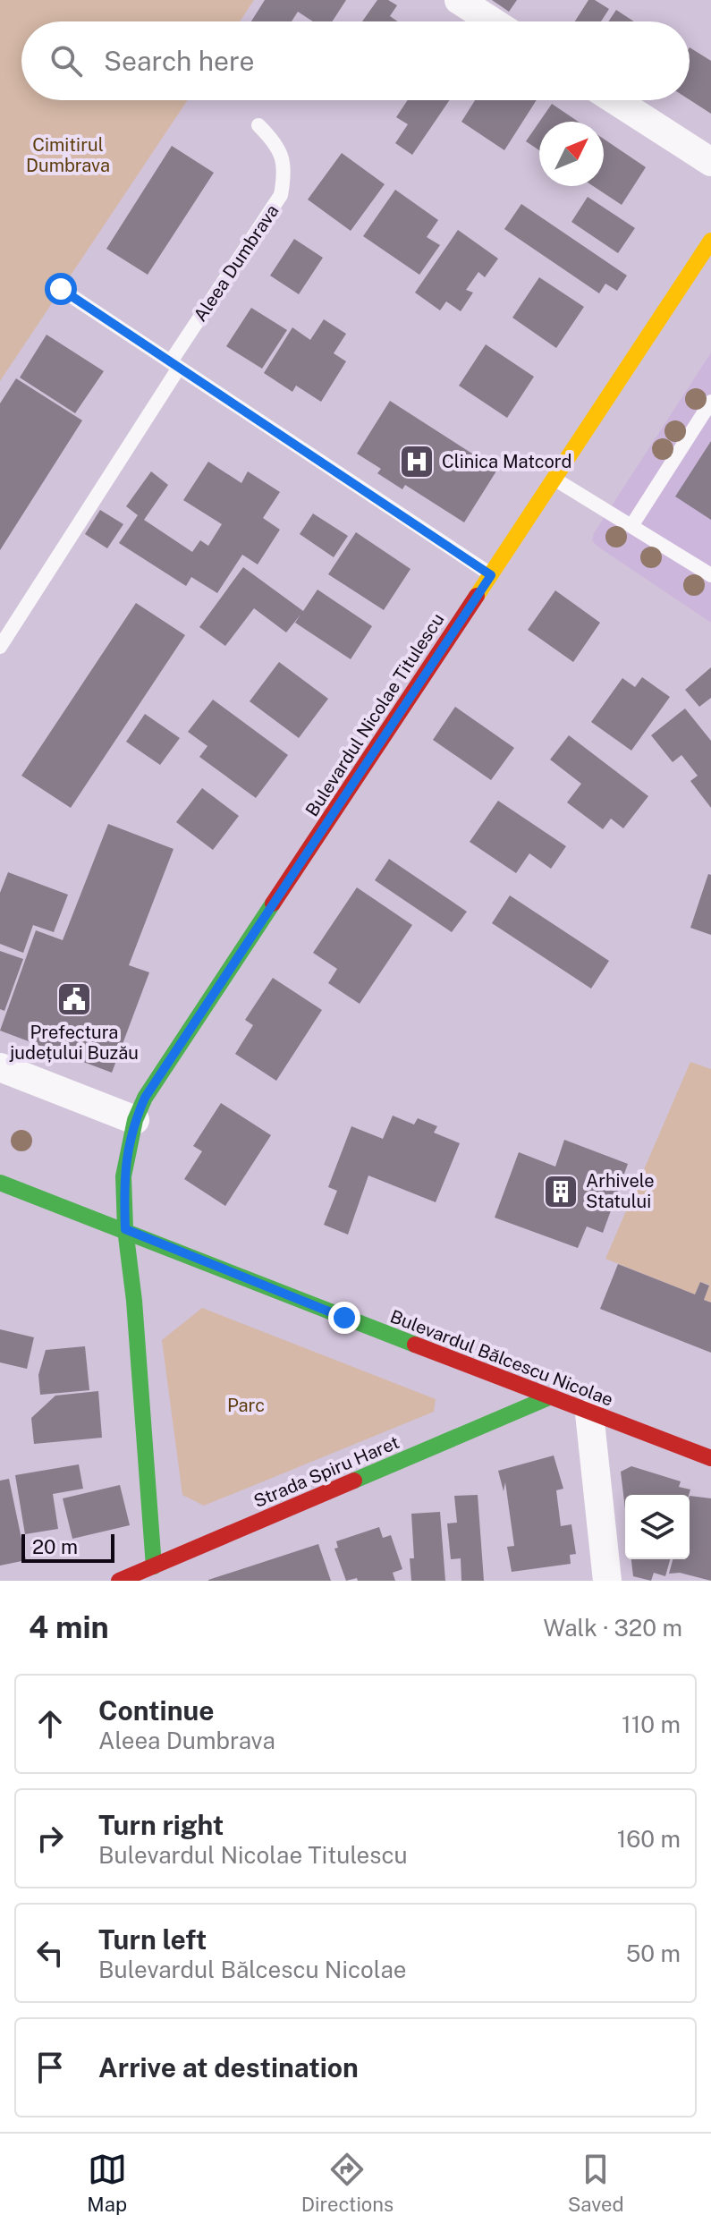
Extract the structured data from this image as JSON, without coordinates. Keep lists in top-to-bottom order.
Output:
{
  "streets": {
    "street": ["Bulevardul Nicolae Titulescu", "Bulevardul Bălcescu Nicolae", "Strada Spiru Haret"],
    "lane": ["Aleea Dumbrava"]
  },
  "crossings": [
    ["Bulevardul Nicolae Titulescu", "Bulevardul Bălcescu Nicolae"],
    ["Bulevardul Nicolae Titulescu", "Strada Spiru Haret"],
    ["Bulevardul Bălcescu Nicolae", "Strada Spiru Haret"]
  ],
  "parks": ["Cimitirul Dumbrava", "Parc"],
  "places": {
    "hospital": ["Clinica Matcord"],
    "public building": ["Prefectura județului Buzău"],
    "building": ["Arhivele Statului"]
  },
  "scale_bar": "20 m",
  "north": "top right",
  "page": {
    "search": "Search here",
    "scale": "20 m",
    "heading": ["4 min", "Walk · 320 m"],
    "list": [
      ["Continue", "Aleea Dumbrava", "110 m"],
      ["Turn right", "Bulevardul Nicolae Titulescu", "160 m"],
      ["Turn left", "Bulevardul Bălcescu Nicolae", "50 m"],
      "Arrive at destination"
    ],
    "nav": ["Map", "Directions", "Saved"]
  }
}
